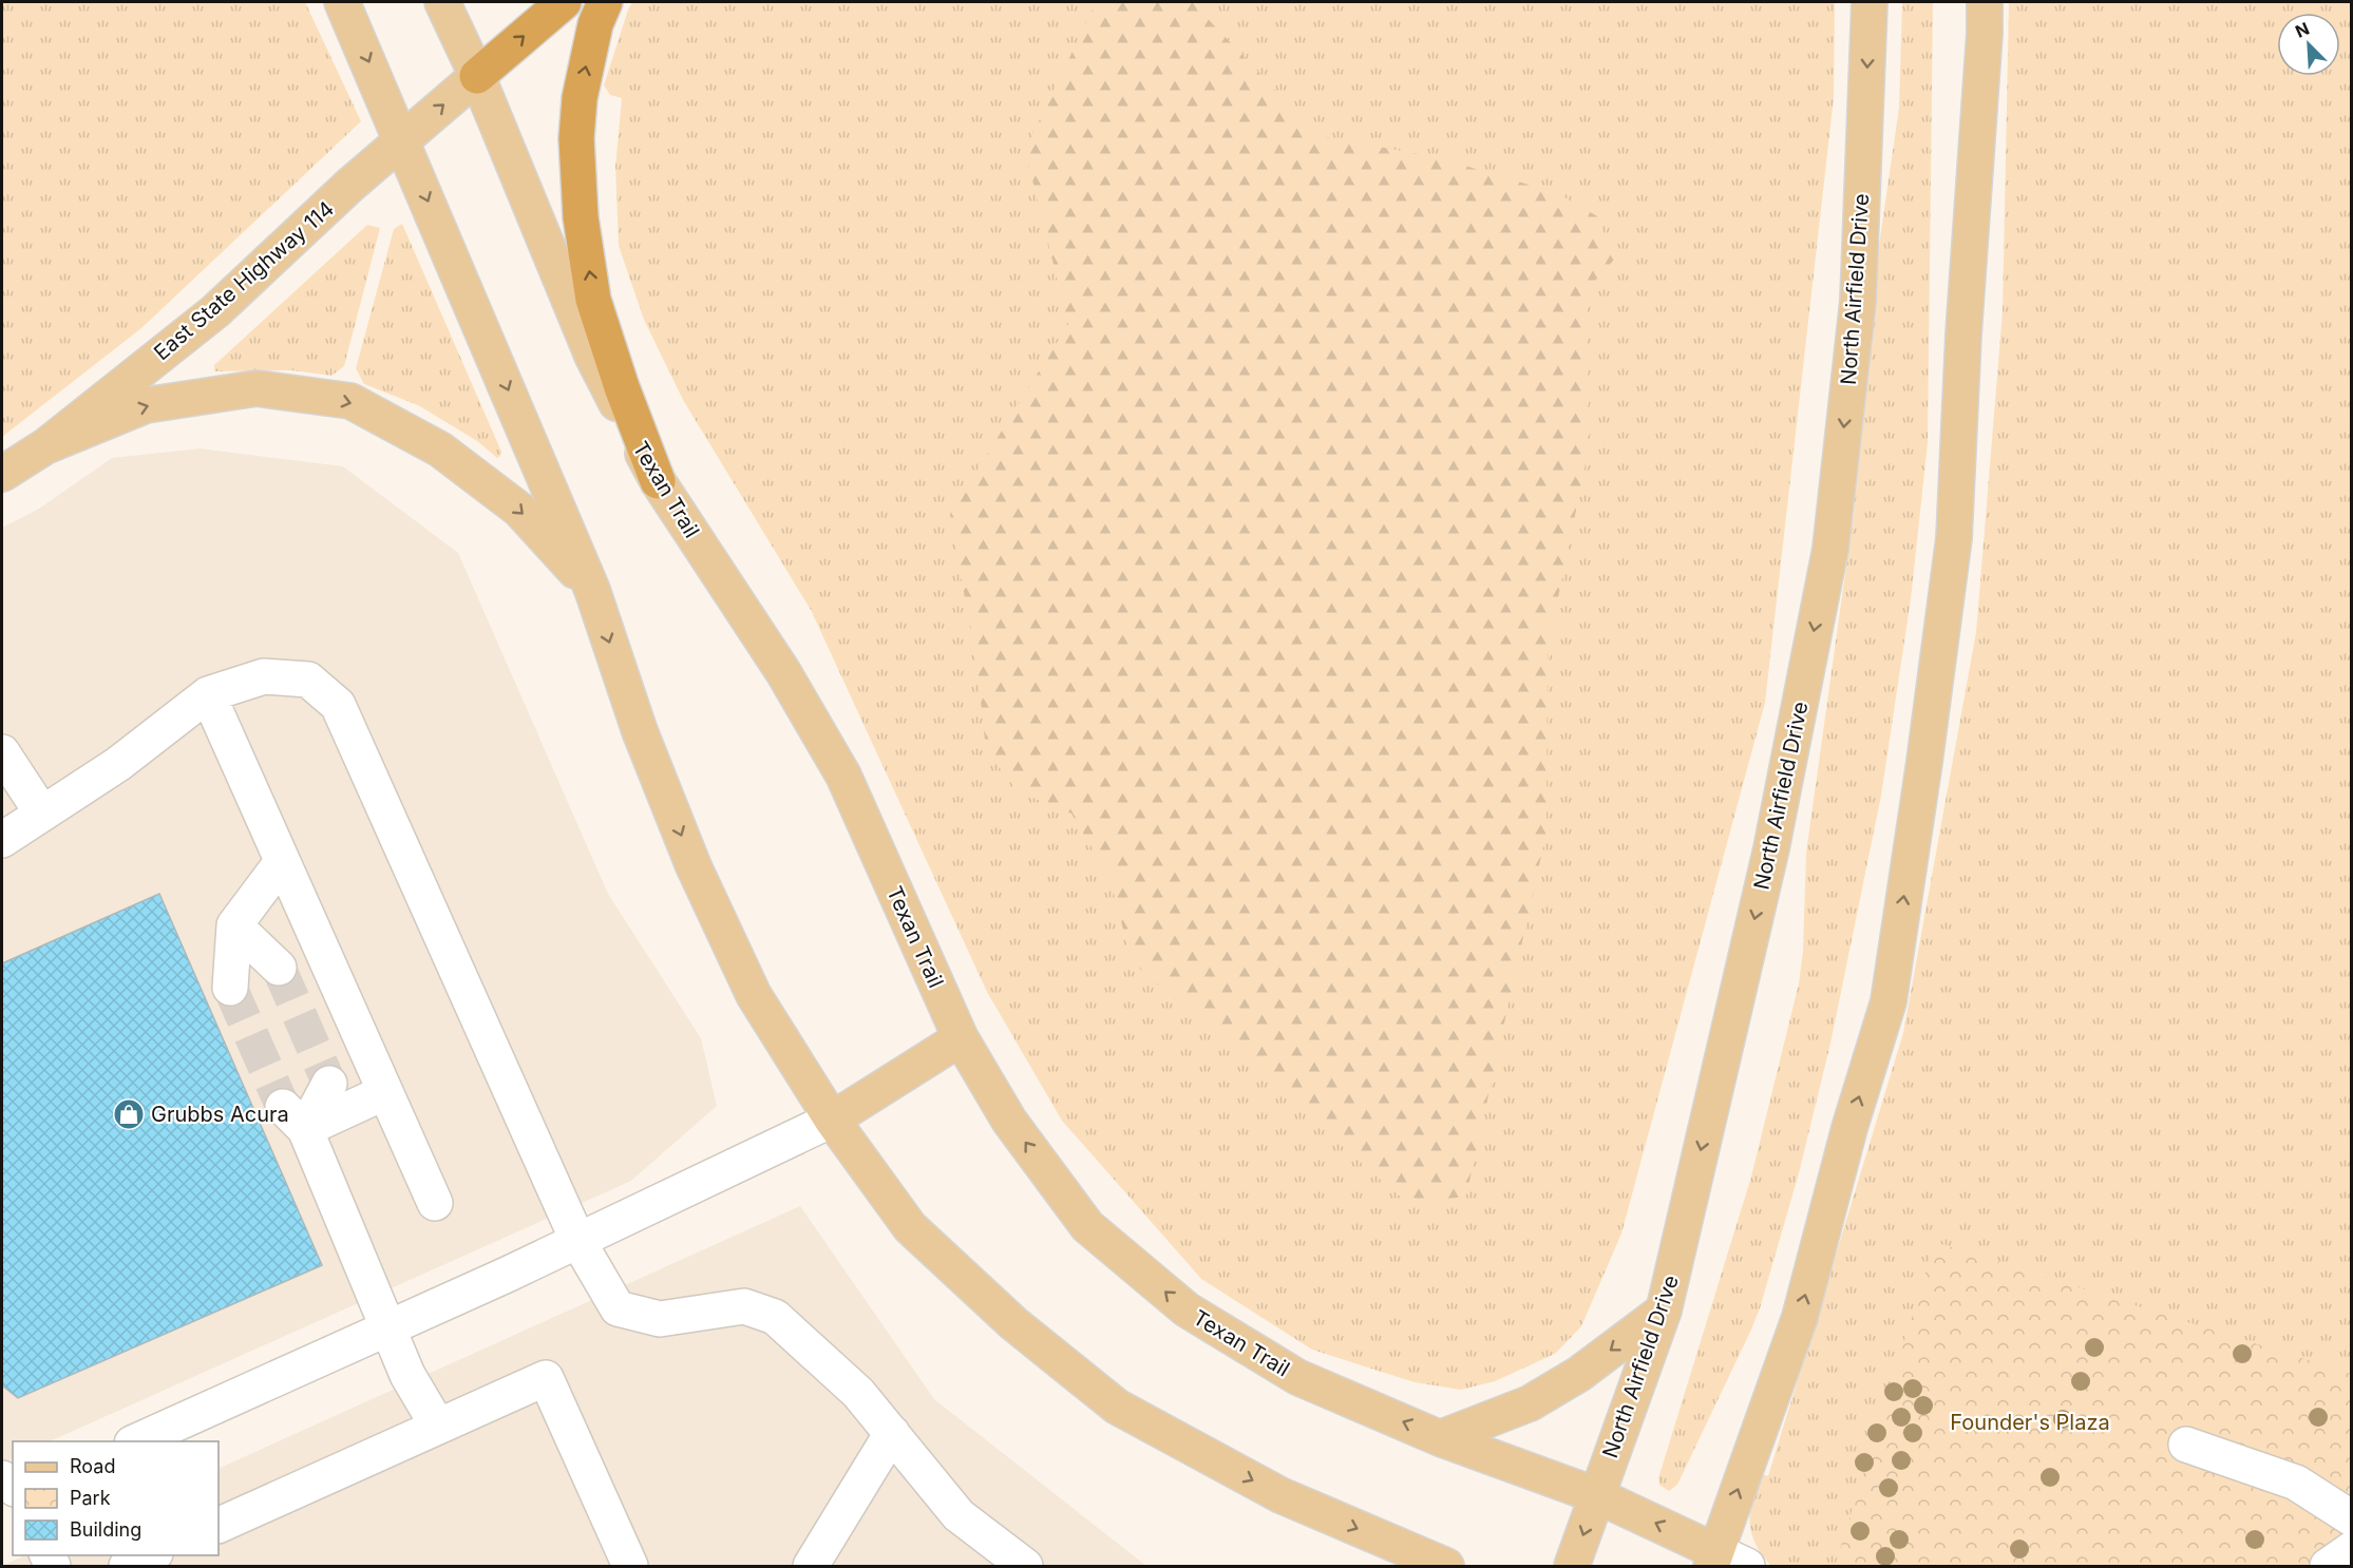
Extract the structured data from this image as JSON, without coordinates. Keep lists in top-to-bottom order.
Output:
{
  "streets": {
    "main road": ["East State Highway 114", "North Airfield Drive", "Texan Trail"]
  },
  "crossings": [
    ["East State Highway 114", "Texan Trail"],
    ["North Airfield Drive", "Texan Trail"]
  ],
  "parks": ["Founder's Plaza"],
  "places": {
    "shop": ["Grubbs Acura"]
  },
  "legend": ["Road", "Park", "Building"],
  "north": "top left"
}
